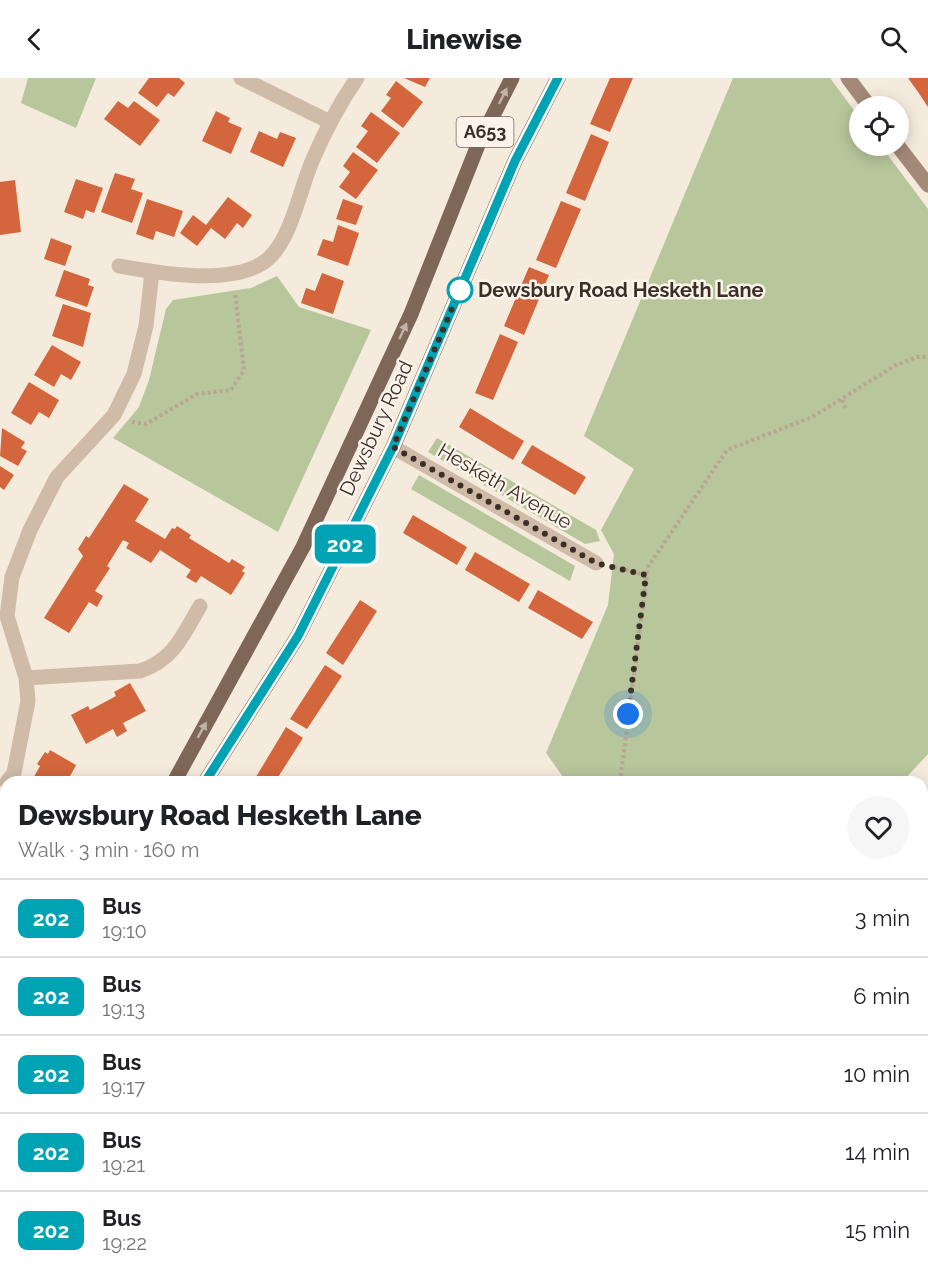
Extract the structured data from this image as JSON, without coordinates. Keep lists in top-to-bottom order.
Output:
{
  "streets": {
    "main road": ["A653", "Dewsbury Road"],
    "street": ["Hesketh Avenue"]
  },
  "crossings": [
    ["Dewsbury Road", "Hesketh Avenue"]
  ],
  "places": ["Dewsbury Road Hesketh Lane"],
  "lines": ["bus line 202"],
  "page": {
    "header": "Linewise",
    "on_map": "202",
    "heading": ["Dewsbury Road Hesketh Lane", "Walk · 3 min · 160 m"],
    "list": [
      {
        "mark": "202",
        "name": "Bus",
        "note": "19:10",
        "value": "3 min"
      },
      {
        "mark": "202",
        "name": "Bus",
        "note": "19:13",
        "value": "6 min"
      },
      {
        "mark": "202",
        "name": "Bus",
        "note": "19:17",
        "value": "10 min"
      },
      {
        "mark": "202",
        "name": "Bus",
        "note": "19:21",
        "value": "14 min"
      },
      {
        "mark": "202",
        "name": "Bus",
        "note": "19:22",
        "value": "15 min"
      }
    ]
  }
}
